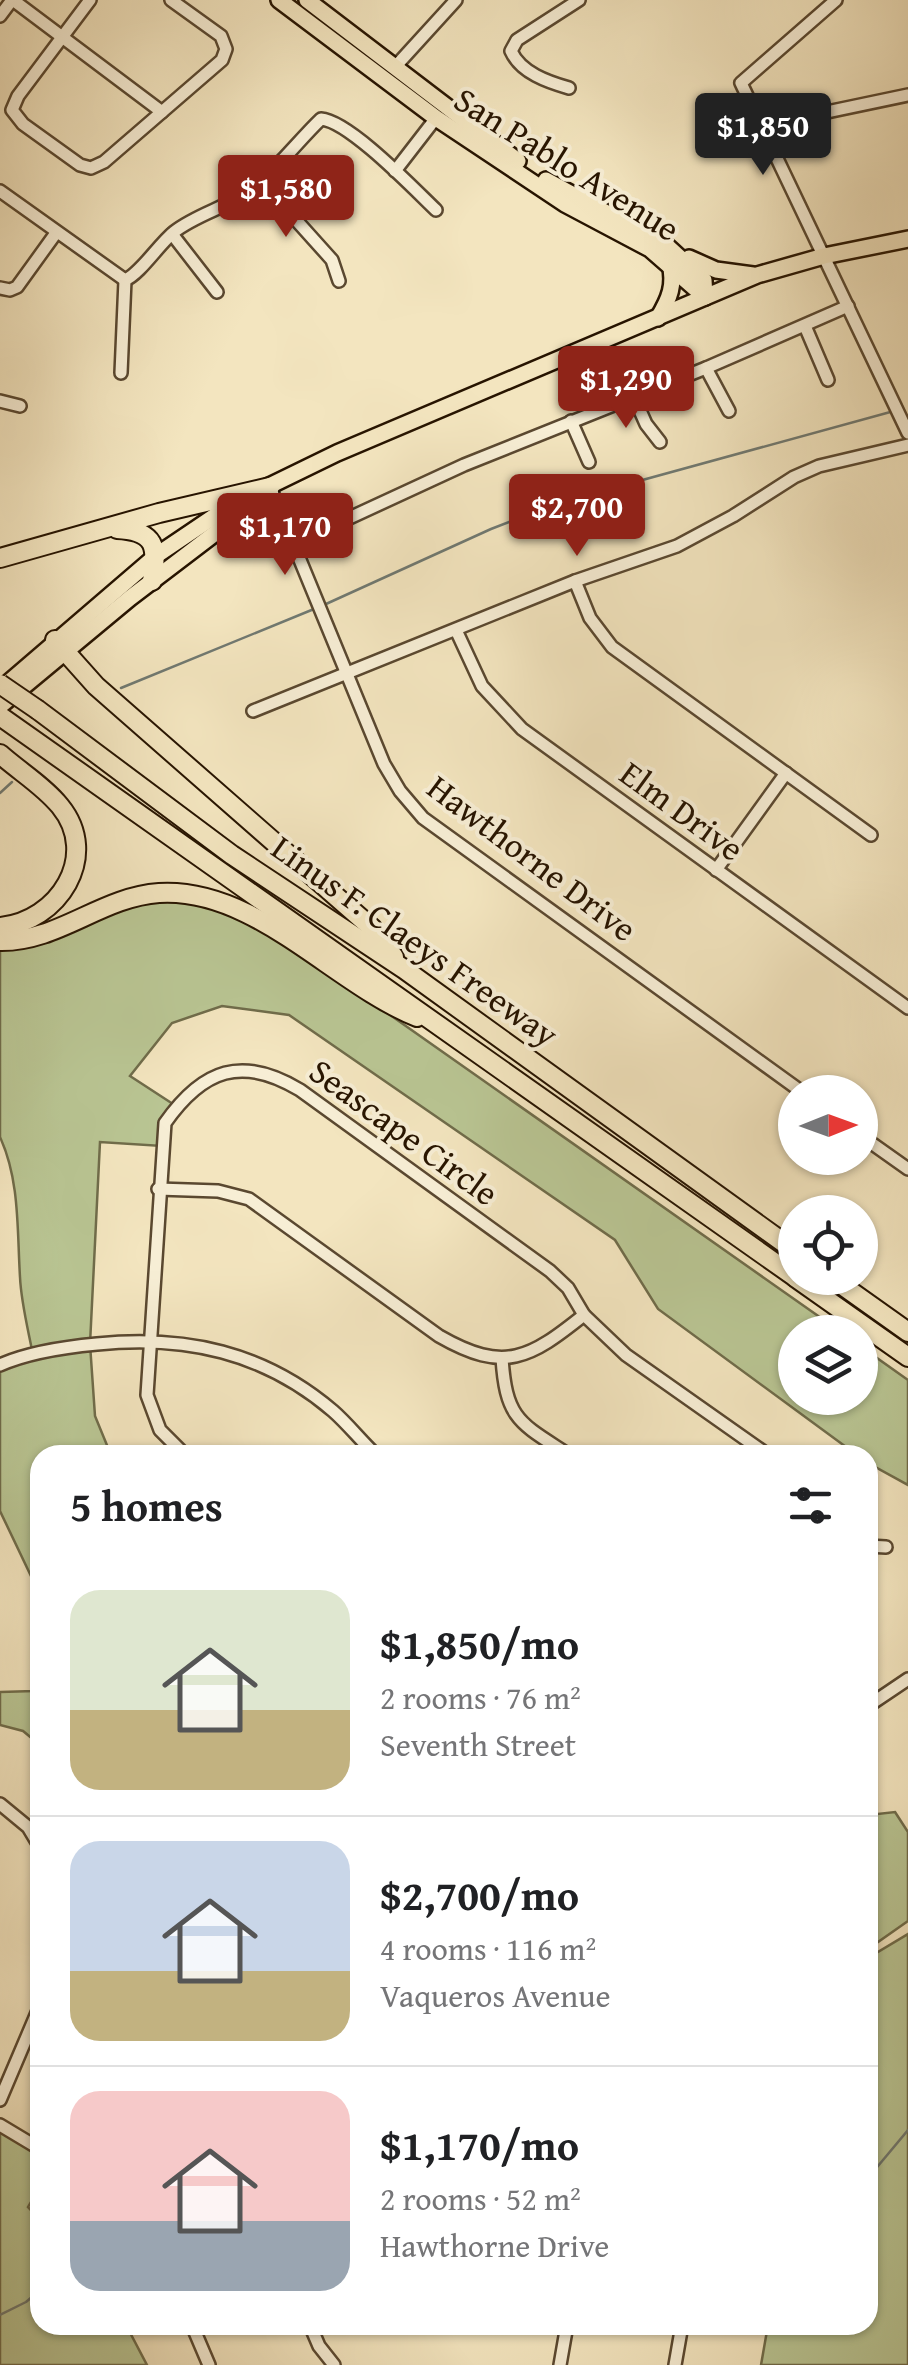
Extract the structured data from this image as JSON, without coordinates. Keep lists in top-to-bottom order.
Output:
{
  "streets": {
    "highway": ["Linus F. Claeys Freeway"],
    "main road": ["San Pablo Avenue"],
    "street": ["Elm Drive", "Hawthorne Drive", "Seascape Circle"]
  },
  "north": "right",
  "page": {
    "price": [
      "$1,850",
      "$1,580",
      "$1,290",
      "$2,700",
      "$1,170"
    ],
    "heading": "5 homes",
    "list": [
      {
        "name": "$1,850/mo",
        "note": "2 rooms · 76 m² · Seventh Street"
      },
      {
        "name": "$2,700/mo",
        "note": "4 rooms · 116 m² · Vaqueros Avenue"
      },
      {
        "name": "$1,170/mo",
        "note": "2 rooms · 52 m² · Hawthorne Drive"
      }
    ]
  }
}
